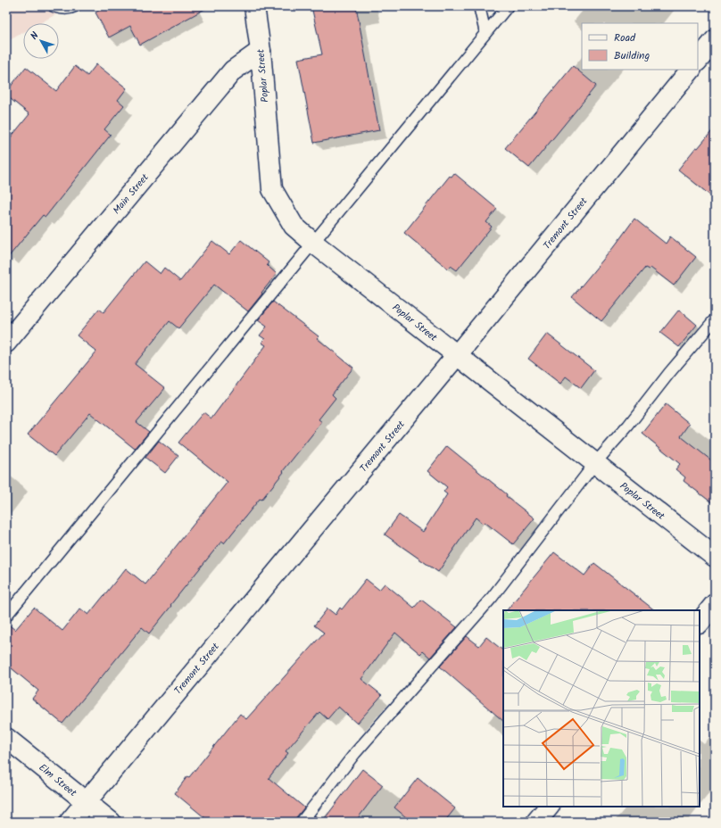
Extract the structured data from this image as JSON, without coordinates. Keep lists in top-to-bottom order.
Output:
{
  "streets": {
    "street": [
      "Poplar Street",
      "Main Street",
      "Tremont Street",
      "Elm Street"
    ]
  },
  "crossings": [
    ["Poplar Street", "Main Street"],
    ["Poplar Street", "Tremont Street"],
    ["Tremont Street", "Elm Street"]
  ],
  "legend": ["Road", "Building"],
  "north": "top left"
}
